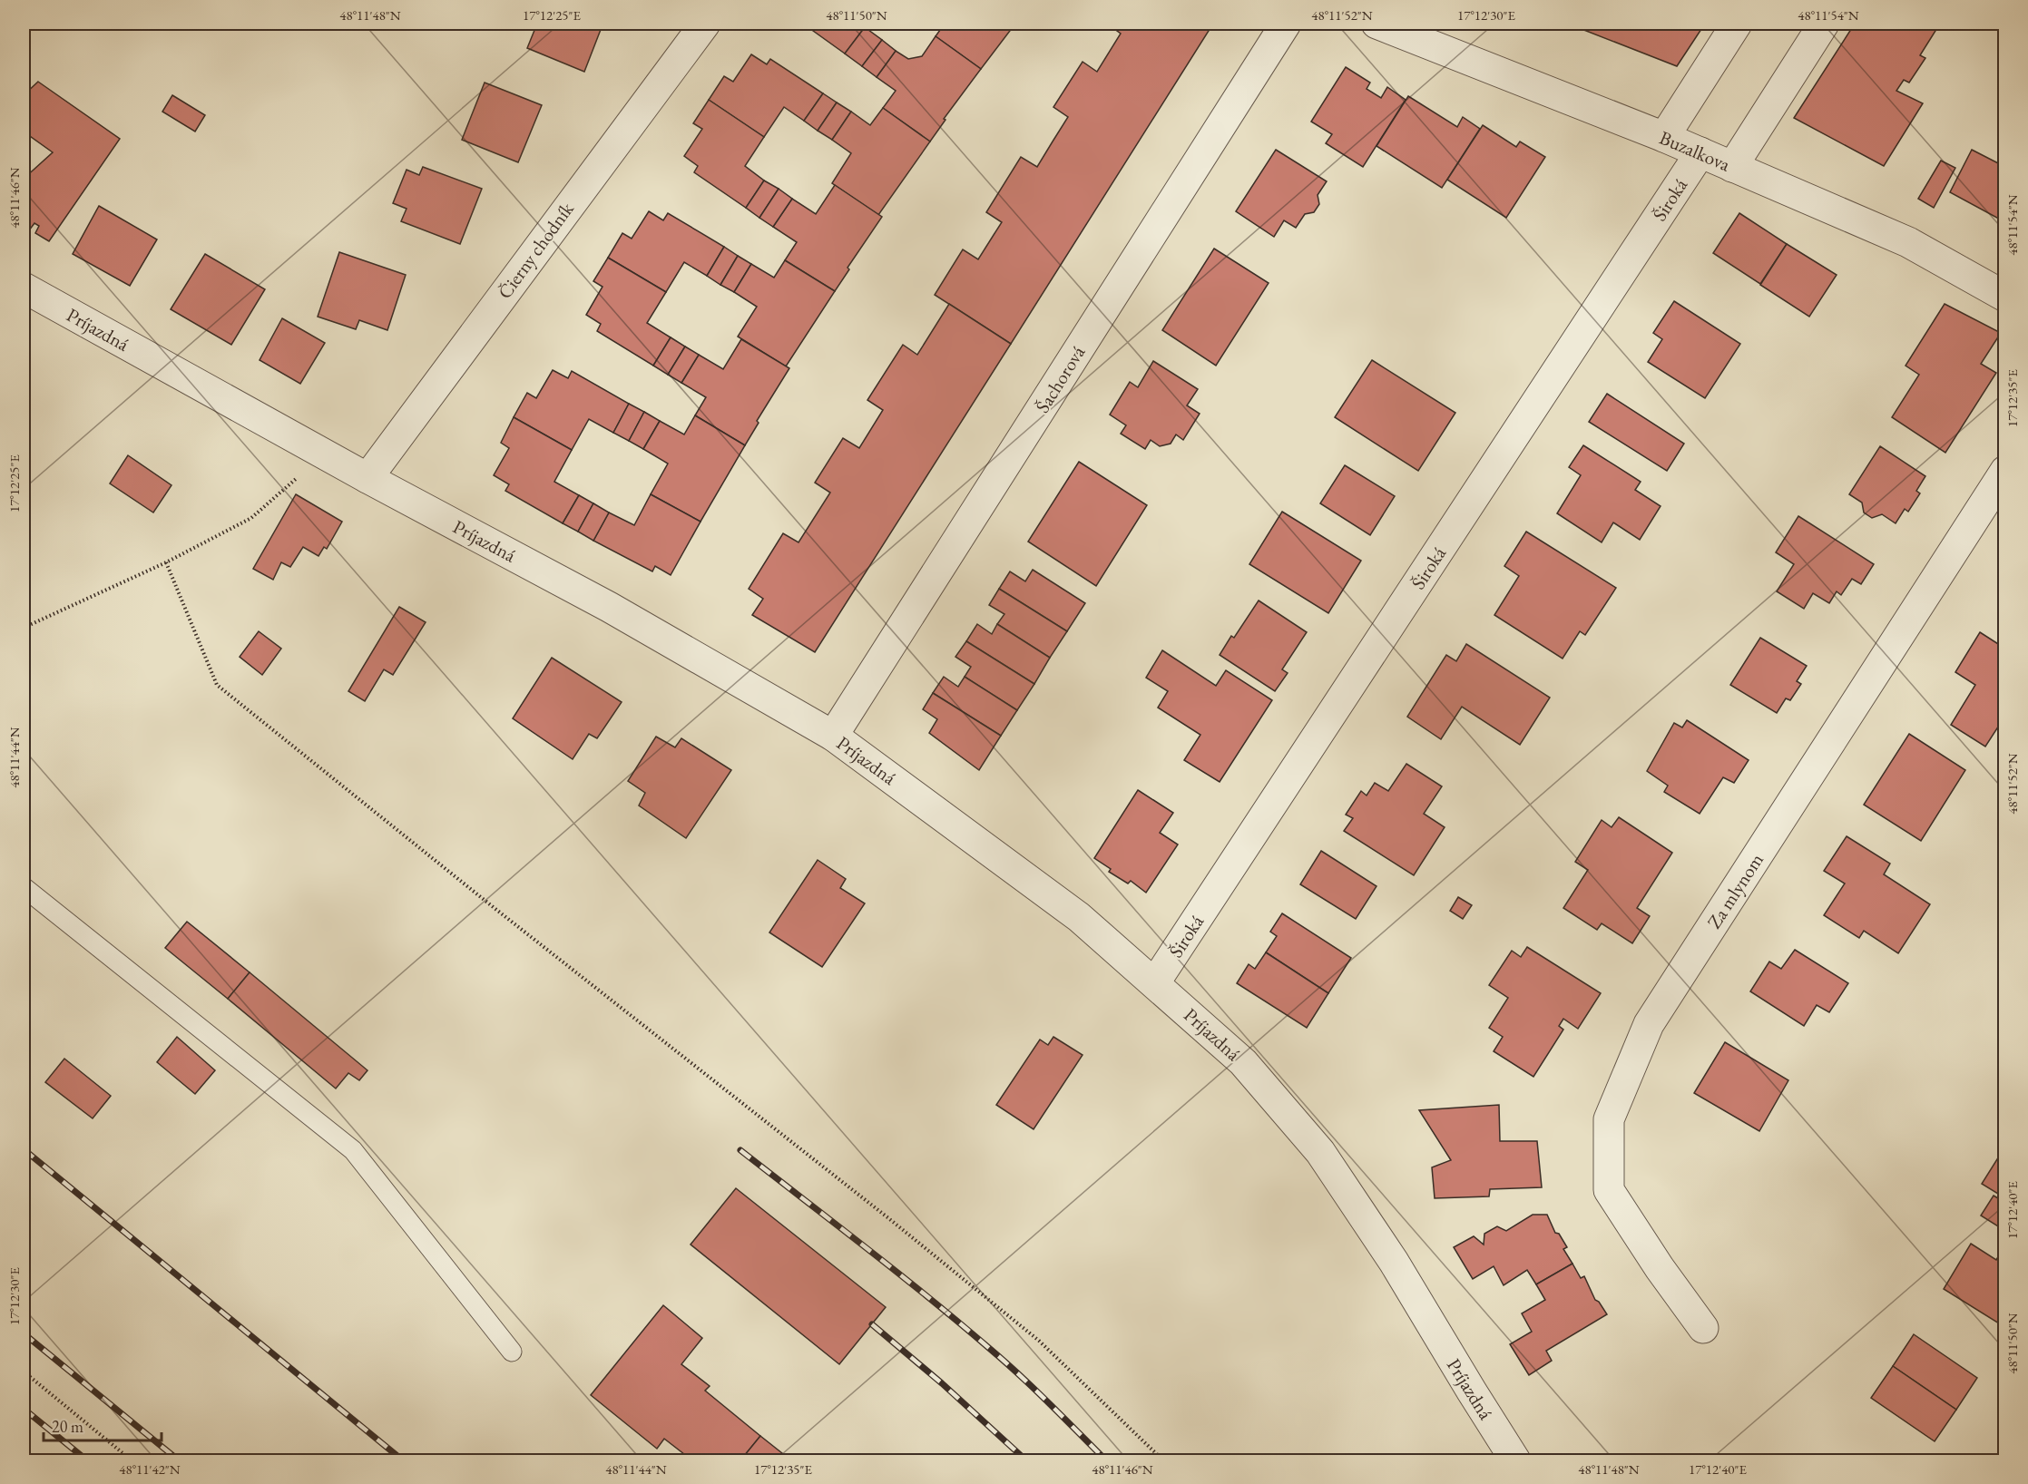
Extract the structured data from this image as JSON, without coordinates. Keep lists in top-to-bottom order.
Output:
{
  "streets": {
    "street": [
      "Buzalkova",
      "Široká",
      "Čierny chodník",
      "Príjazdná",
      "Šachorová",
      "Za mlynom"
    ]
  },
  "crossings": [
    ["Buzalkova", "Široká"],
    ["Široká", "Príjazdná"],
    ["Čierny chodník", "Príjazdná"],
    ["Príjazdná", "Šachorová"]
  ],
  "scale_bar": "20 m",
  "coordinates": [
    "48°11'48\"N",
    "17°12'25\"E",
    "48°11'50\"N",
    "48°11'52\"N",
    "17°12'30\"E",
    "48°11'54\"N",
    "48°11'46\"N",
    "17°12'35\"E",
    "48°11'44\"N",
    "17°12'40\"E",
    "48°11'42\"N"
  ]
}
